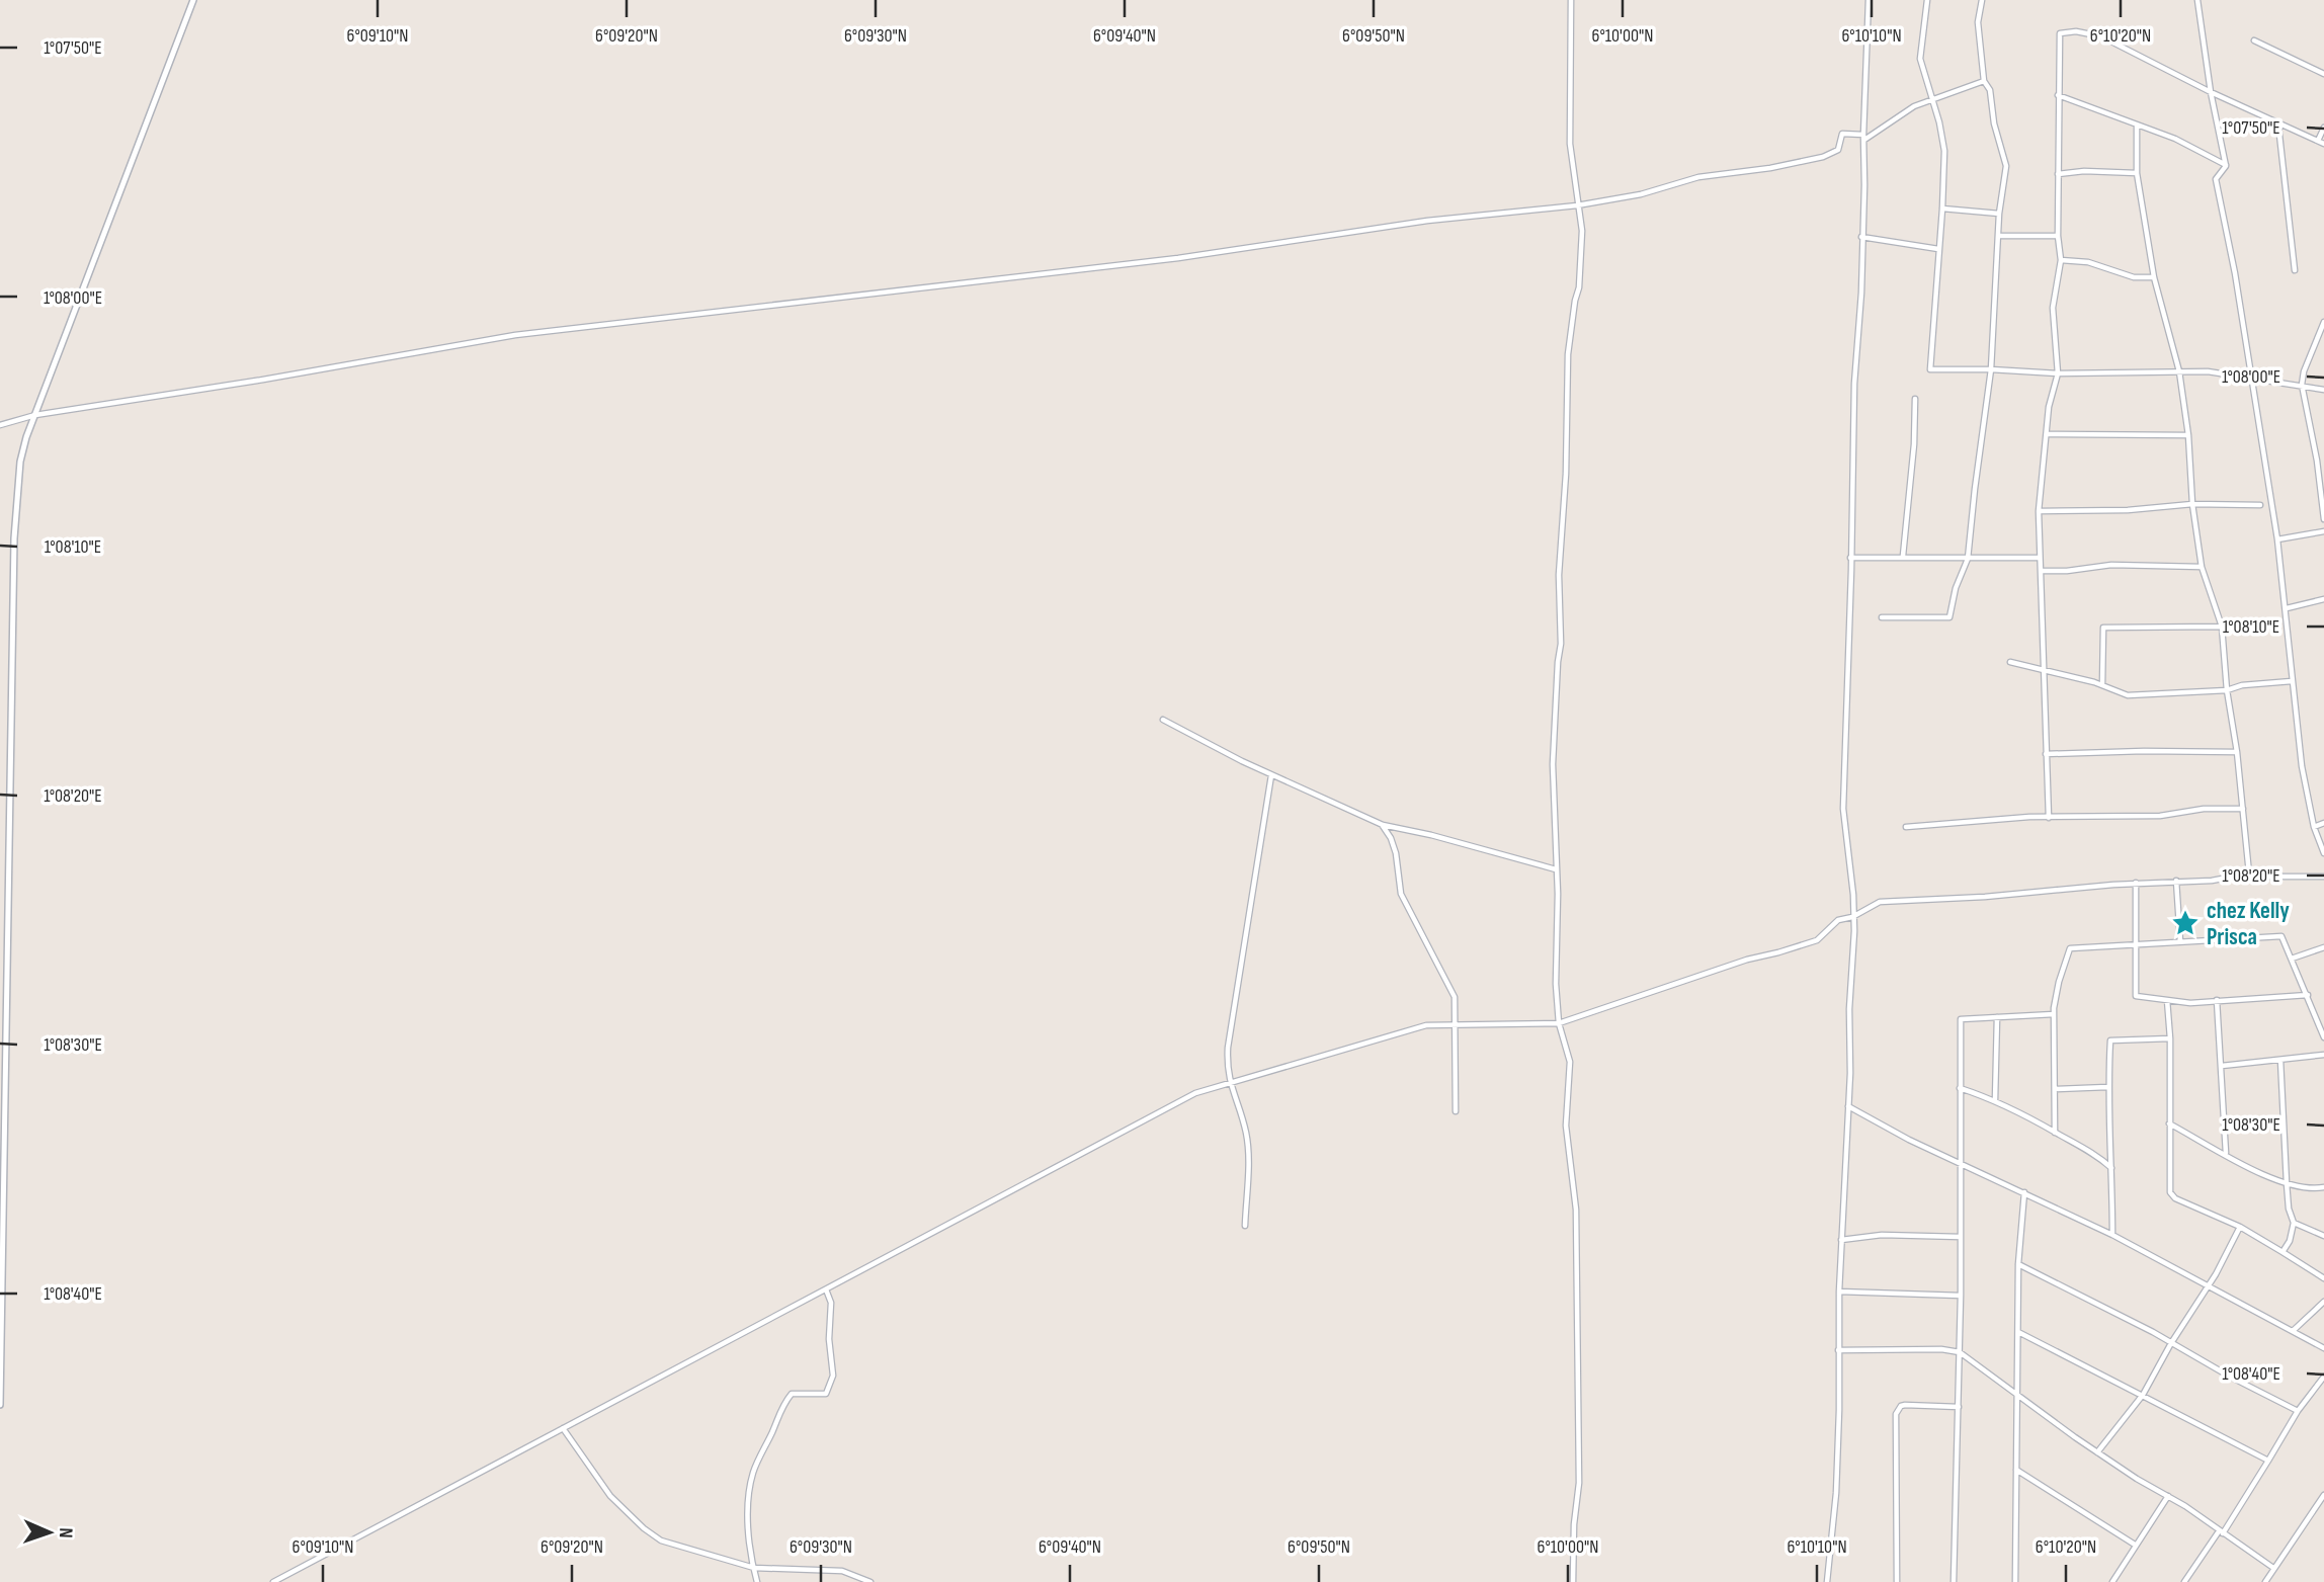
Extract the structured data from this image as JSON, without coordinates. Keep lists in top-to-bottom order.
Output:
{
  "places": {
    "place": ["chez Kelly Prisca"]
  },
  "north": "right",
  "coordinates": [
    "6°09'10\"N",
    "6°09'20\"N",
    "6°09'30\"N",
    "6°09'40\"N",
    "6°09'50\"N",
    "6°10'00\"N",
    "6°10'10\"N",
    "6°10'20\"N",
    "1°07'50\"E",
    "1°08'00\"E",
    "1°08'10\"E",
    "1°08'20\"E",
    "1°08'30\"E",
    "1°08'40\"E"
  ]
}
